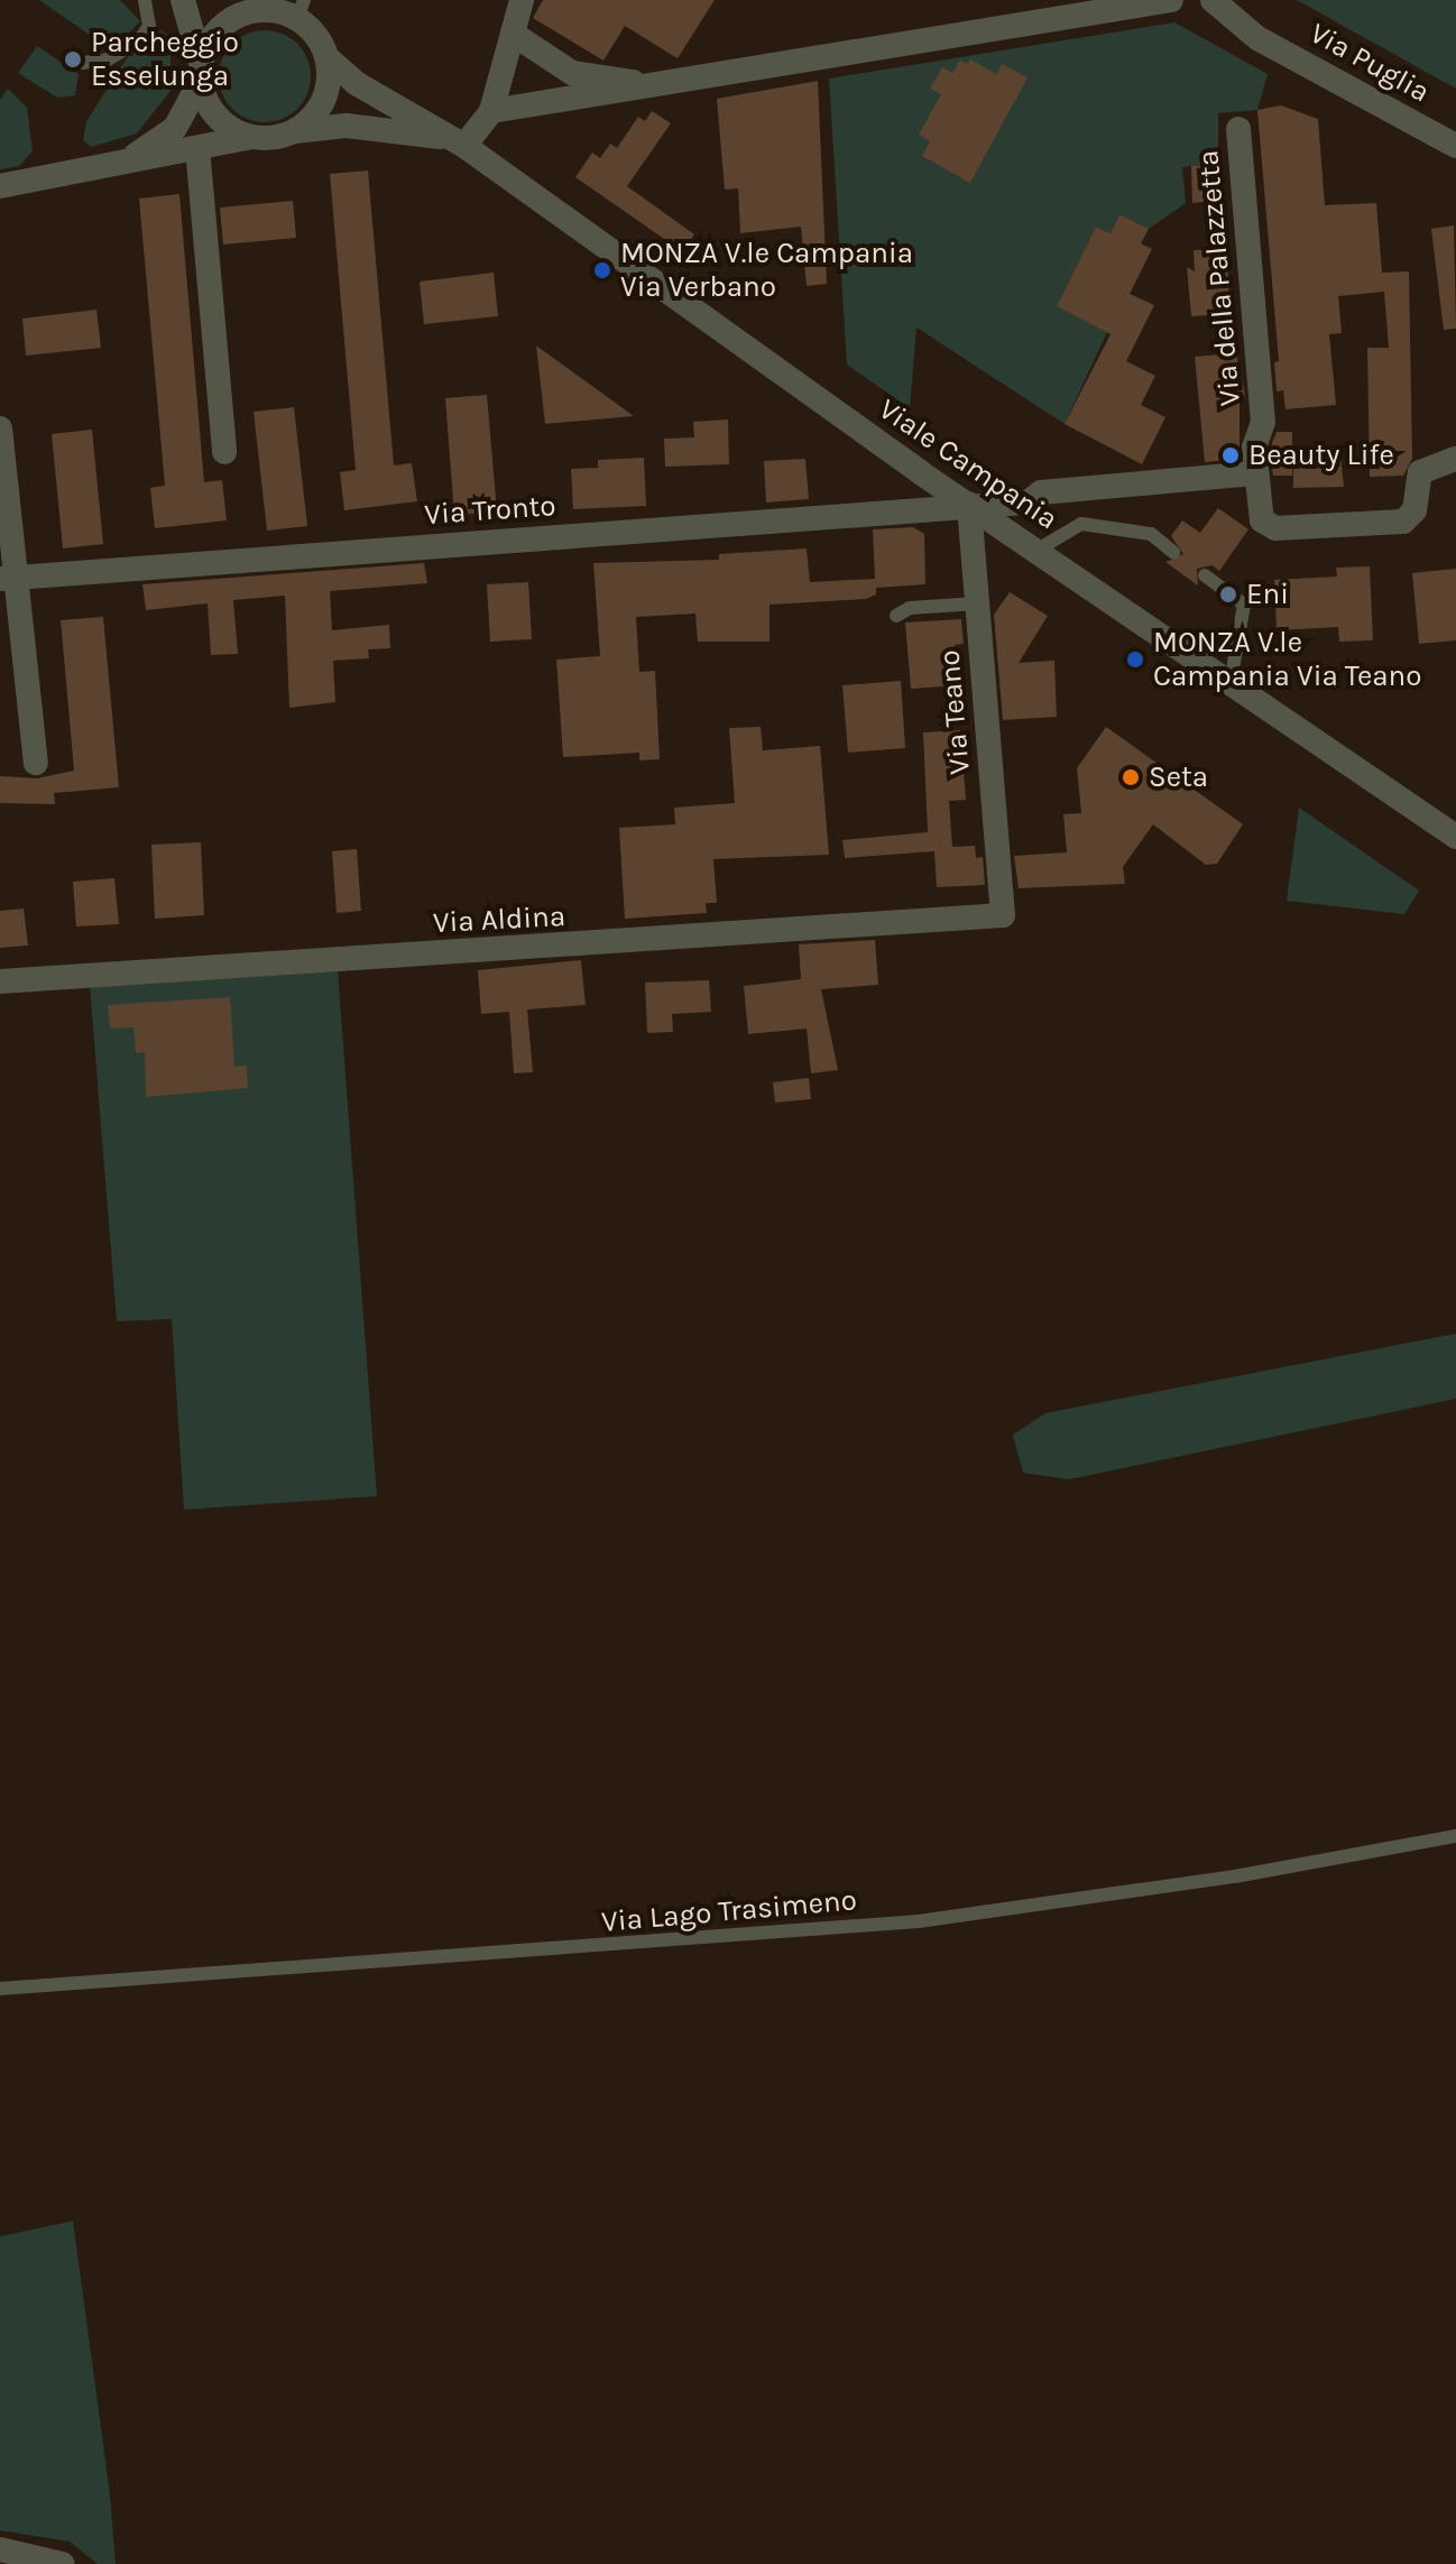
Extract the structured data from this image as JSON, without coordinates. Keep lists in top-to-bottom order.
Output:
{
  "streets": {
    "street": [
      "Via Puglia",
      "Via della Palazzetta",
      "Viale Campania",
      "Via Tronto",
      "Via Teano",
      "Via Aldina"
    ],
    "lane": ["Via Lago Trasimeno"]
  },
  "crossings": [
    ["Via della Palazzetta", "Via Tronto"],
    ["Viale Campania", "Via Tronto"],
    ["Viale Campania", "Via Teano"],
    ["Via Tronto", "Via Teano"],
    ["Via Teano", "Via Aldina"]
  ],
  "places": [
    "Parcheggio Esselunga",
    "MONZA V.le Campania Via Verbano",
    "Beauty Life",
    "Eni",
    "MONZA V.le Campania Via Teano",
    "Seta"
  ]
}
